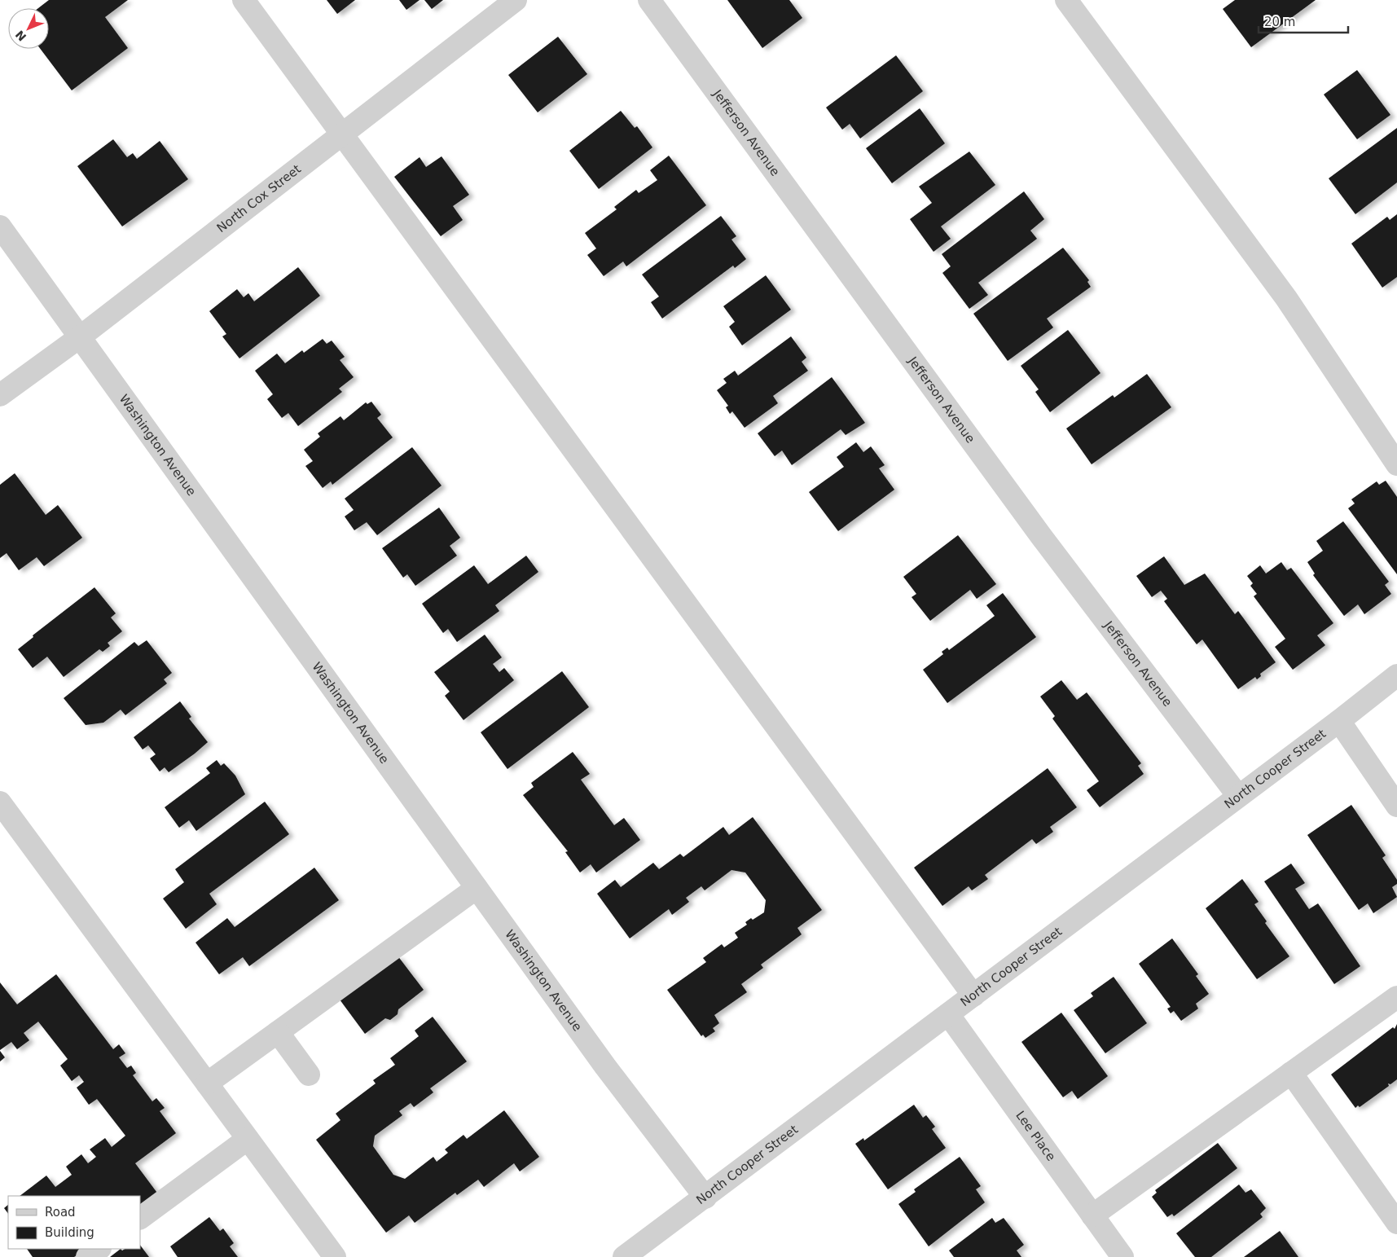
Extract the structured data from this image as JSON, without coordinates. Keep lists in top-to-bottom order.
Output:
{
  "streets": {
    "street": [
      "Jefferson Avenue",
      "North Cox Street",
      "Washington Avenue",
      "North Cooper Street",
      "Lee Place"
    ]
  },
  "crossings": [
    ["Jefferson Avenue", "North Cooper Street"],
    ["North Cox Street", "Washington Avenue"],
    ["Washington Avenue", "North Cooper Street"],
    ["North Cooper Street", "Lee Place"]
  ],
  "legend": ["Road", "Building"],
  "scale_bar": "20 m",
  "north": "bottom left"
}
